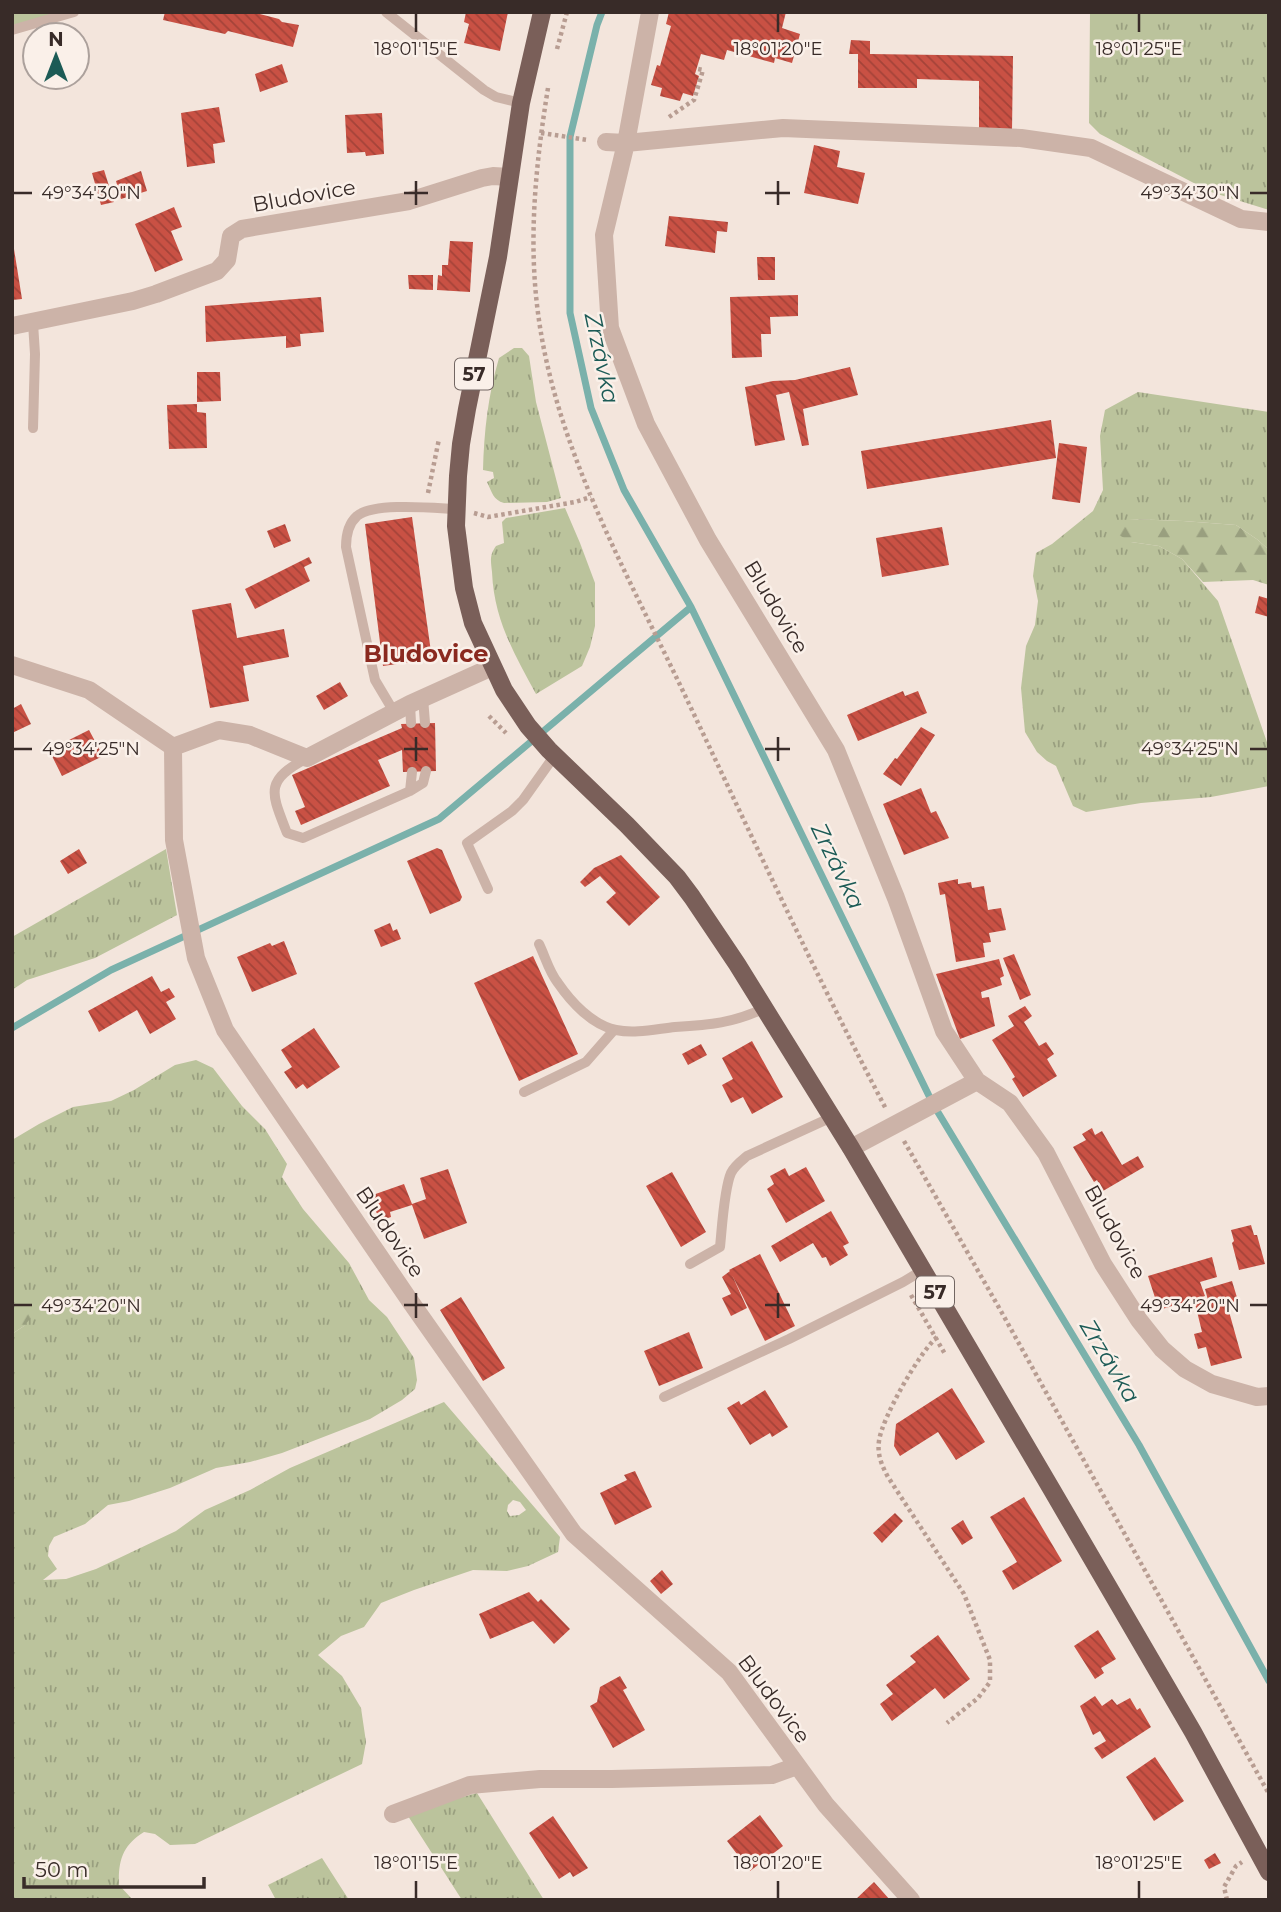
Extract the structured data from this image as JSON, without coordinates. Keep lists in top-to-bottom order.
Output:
{
  "streets": {
    "main road": ["57"],
    "street": ["Bludovice"]
  },
  "crossings": [
    ["Bludovice", "57"]
  ],
  "districts": ["Bludovice"],
  "water": ["Zrzávka"],
  "scale_bar": "50 m",
  "north": "top",
  "coordinates": [
    "18°01'15\"E",
    "18°01'20\"E",
    "18°01'25\"E",
    "49°34'30\"N",
    "49°34'25\"N",
    "49°34'20\"N"
  ]
}
